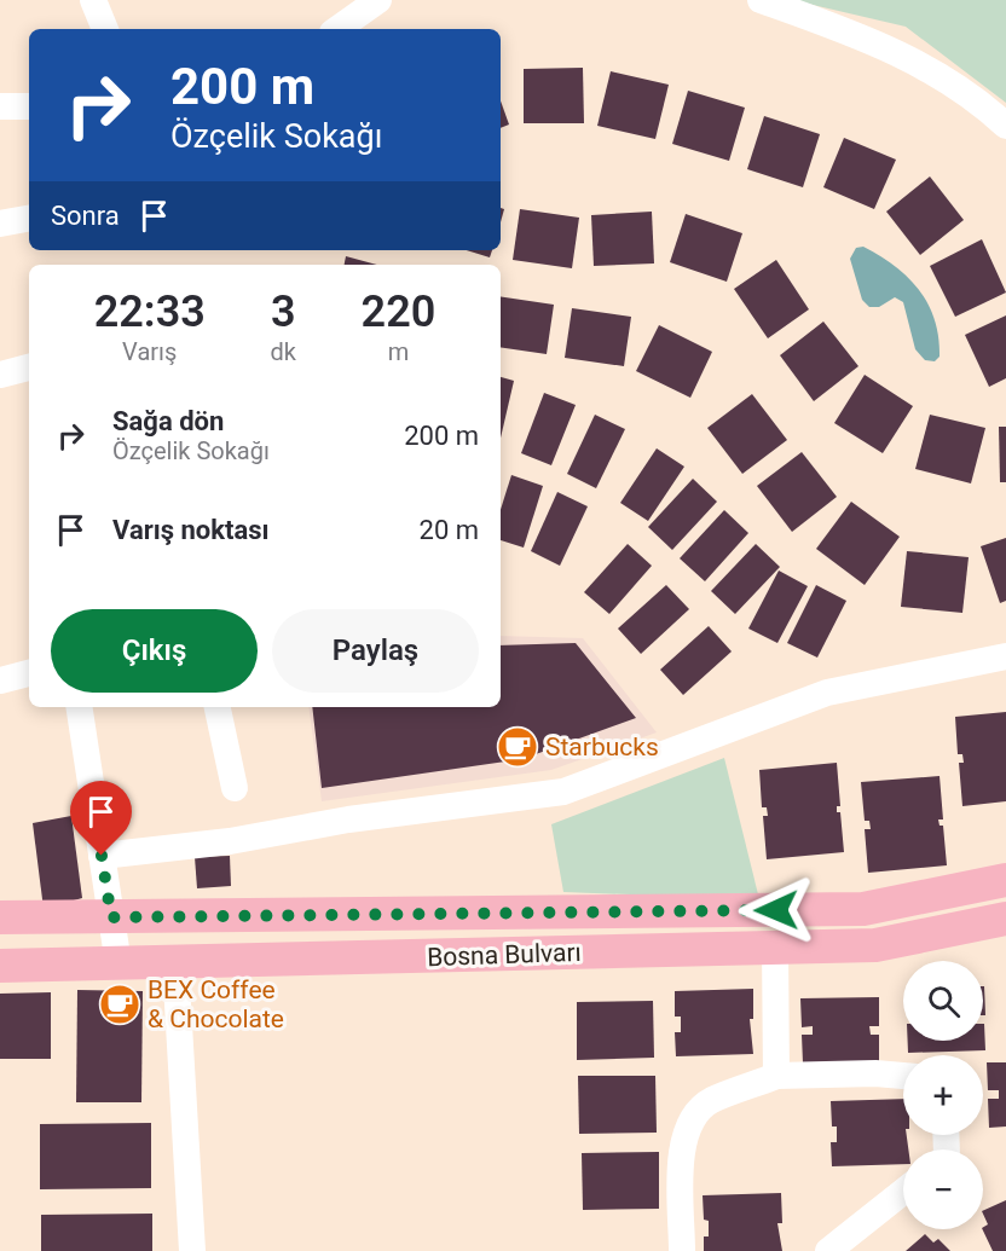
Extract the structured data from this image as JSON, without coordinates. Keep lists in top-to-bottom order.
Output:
{
  "streets": {
    "main road": ["Bosna Bulvarı"]
  },
  "places": {
    "cafe": ["Starbucks", "BEX Coffee & Chocolate"]
  },
  "page": {
    "turn": ["200 m", "Özçelik Sokağı"],
    "then": "Sonra",
    "eta": [
      "22:33",
      "Varış",
      "3",
      "dk",
      "220",
      "m"
    ],
    "list": [
      {
        "name": "Sağa dön",
        "note": "Özçelik Sokağı",
        "value": "200 m"
      },
      {
        "name": "Varış noktası",
        "value": "20 m"
      }
    ],
    "buttons": ["Çıkış", "Paylaş"],
    "map_buttons": ["+", "−"]
  }
}
